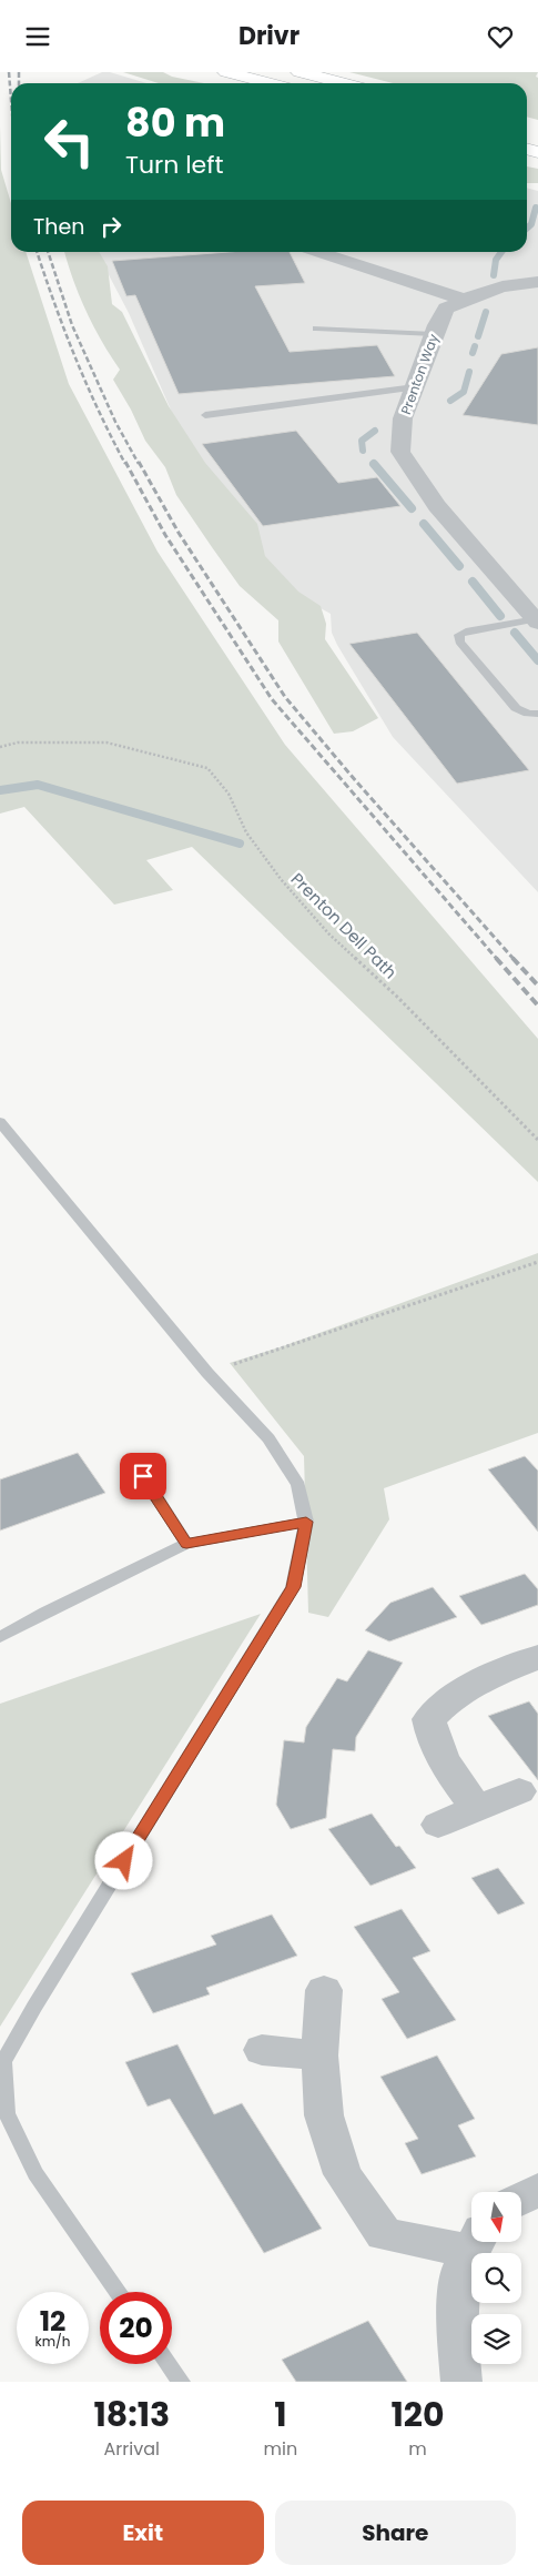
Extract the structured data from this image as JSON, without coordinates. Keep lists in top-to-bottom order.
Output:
{
  "streets": {
    "street": ["Prenton Way"],
    "path": ["Prenton Dell Path"]
  },
  "north": "bottom",
  "page": {
    "header": "Drivr",
    "turn": ["80 m", "Turn left"],
    "then": "Then",
    "speed": "12 km/h",
    "limit": "20",
    "eta": [
      "18:13",
      "Arrival",
      "1",
      "min",
      "120",
      "m"
    ],
    "buttons": ["Exit", "Share"]
  }
}
